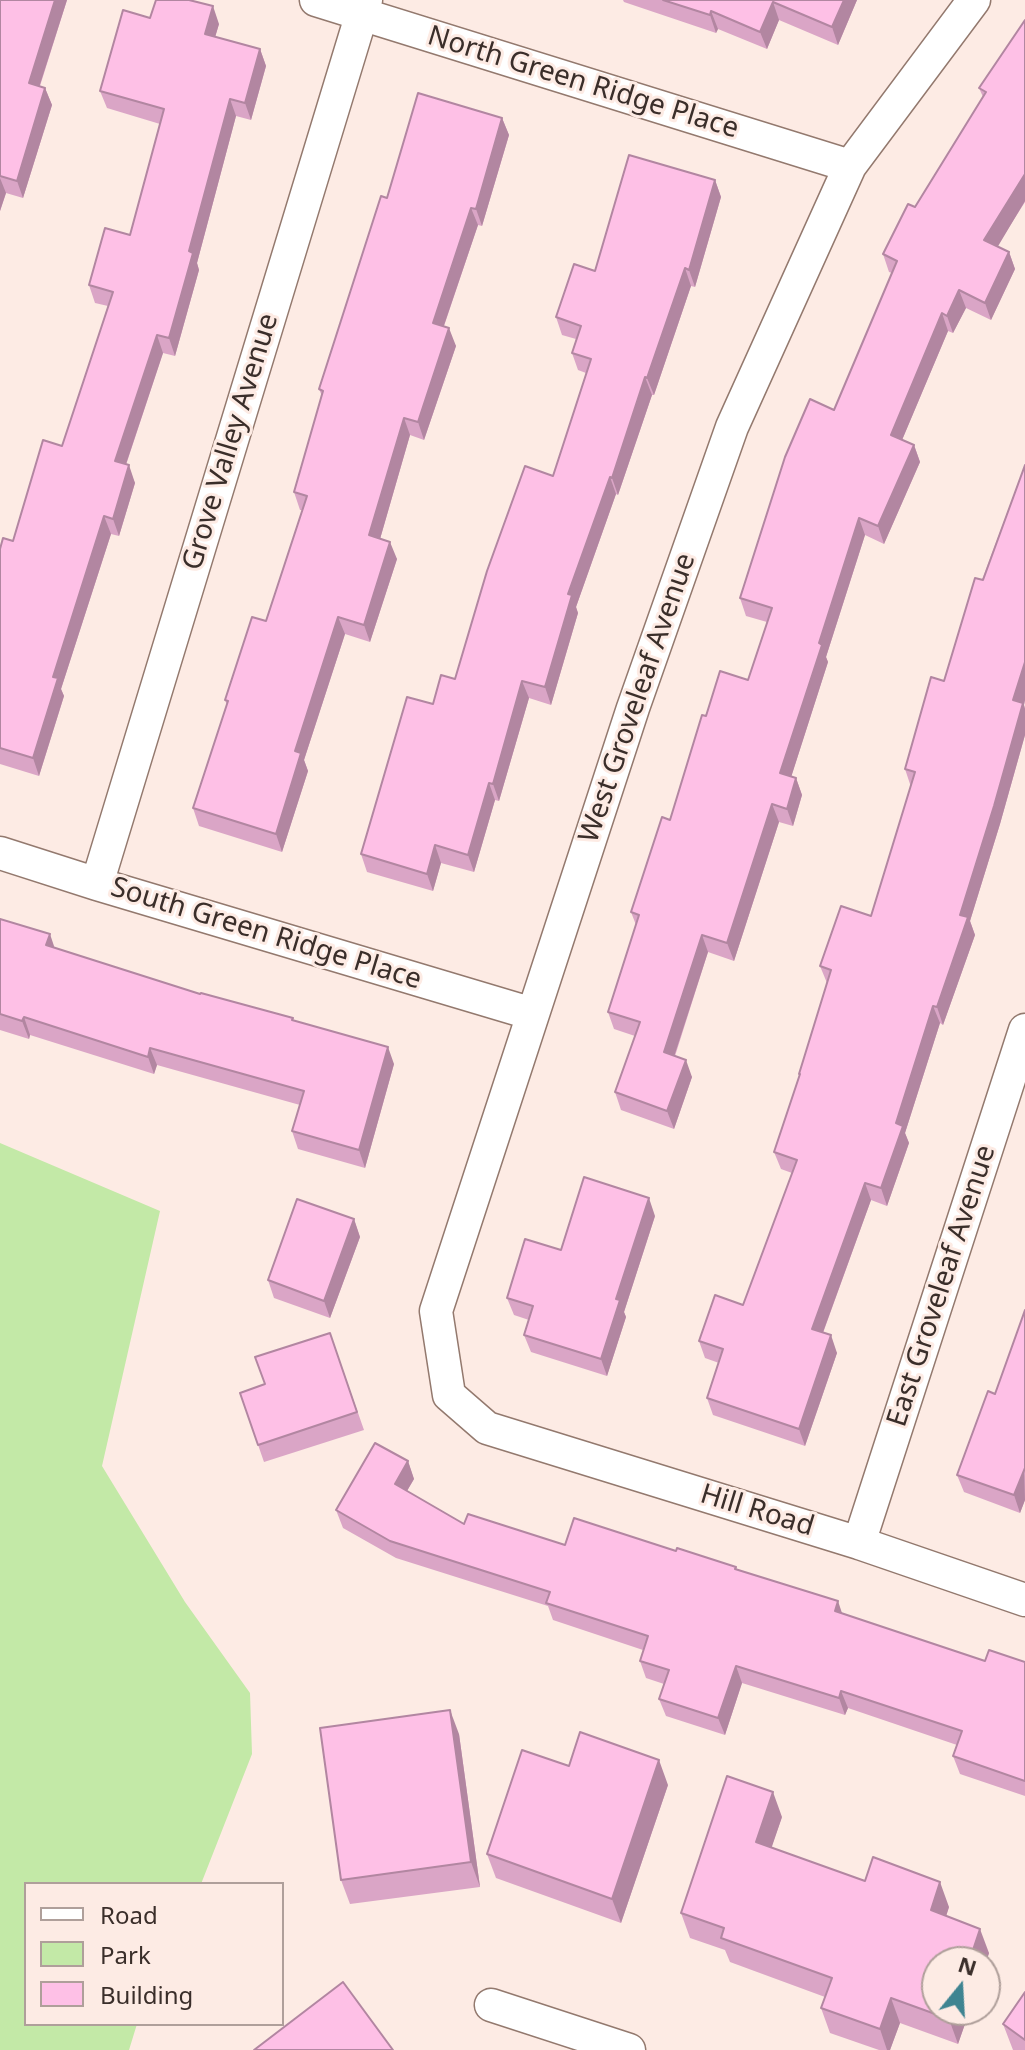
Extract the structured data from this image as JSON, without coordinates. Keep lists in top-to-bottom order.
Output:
{
  "streets": {
    "street": [
      "North Green Ridge Place",
      "Grove Valley Avenue",
      "West Groveleaf Avenue",
      "South Green Ridge Place",
      "East Groveleaf Avenue",
      "Hill Road"
    ]
  },
  "crossings": [
    ["North Green Ridge Place", "Grove Valley Avenue"],
    ["North Green Ridge Place", "West Groveleaf Avenue"],
    ["Grove Valley Avenue", "South Green Ridge Place"],
    ["West Groveleaf Avenue", "South Green Ridge Place"],
    ["West Groveleaf Avenue", "Hill Road"],
    ["East Groveleaf Avenue", "Hill Road"]
  ],
  "legend": ["Road", "Park", "Building"],
  "north": "top"
}
